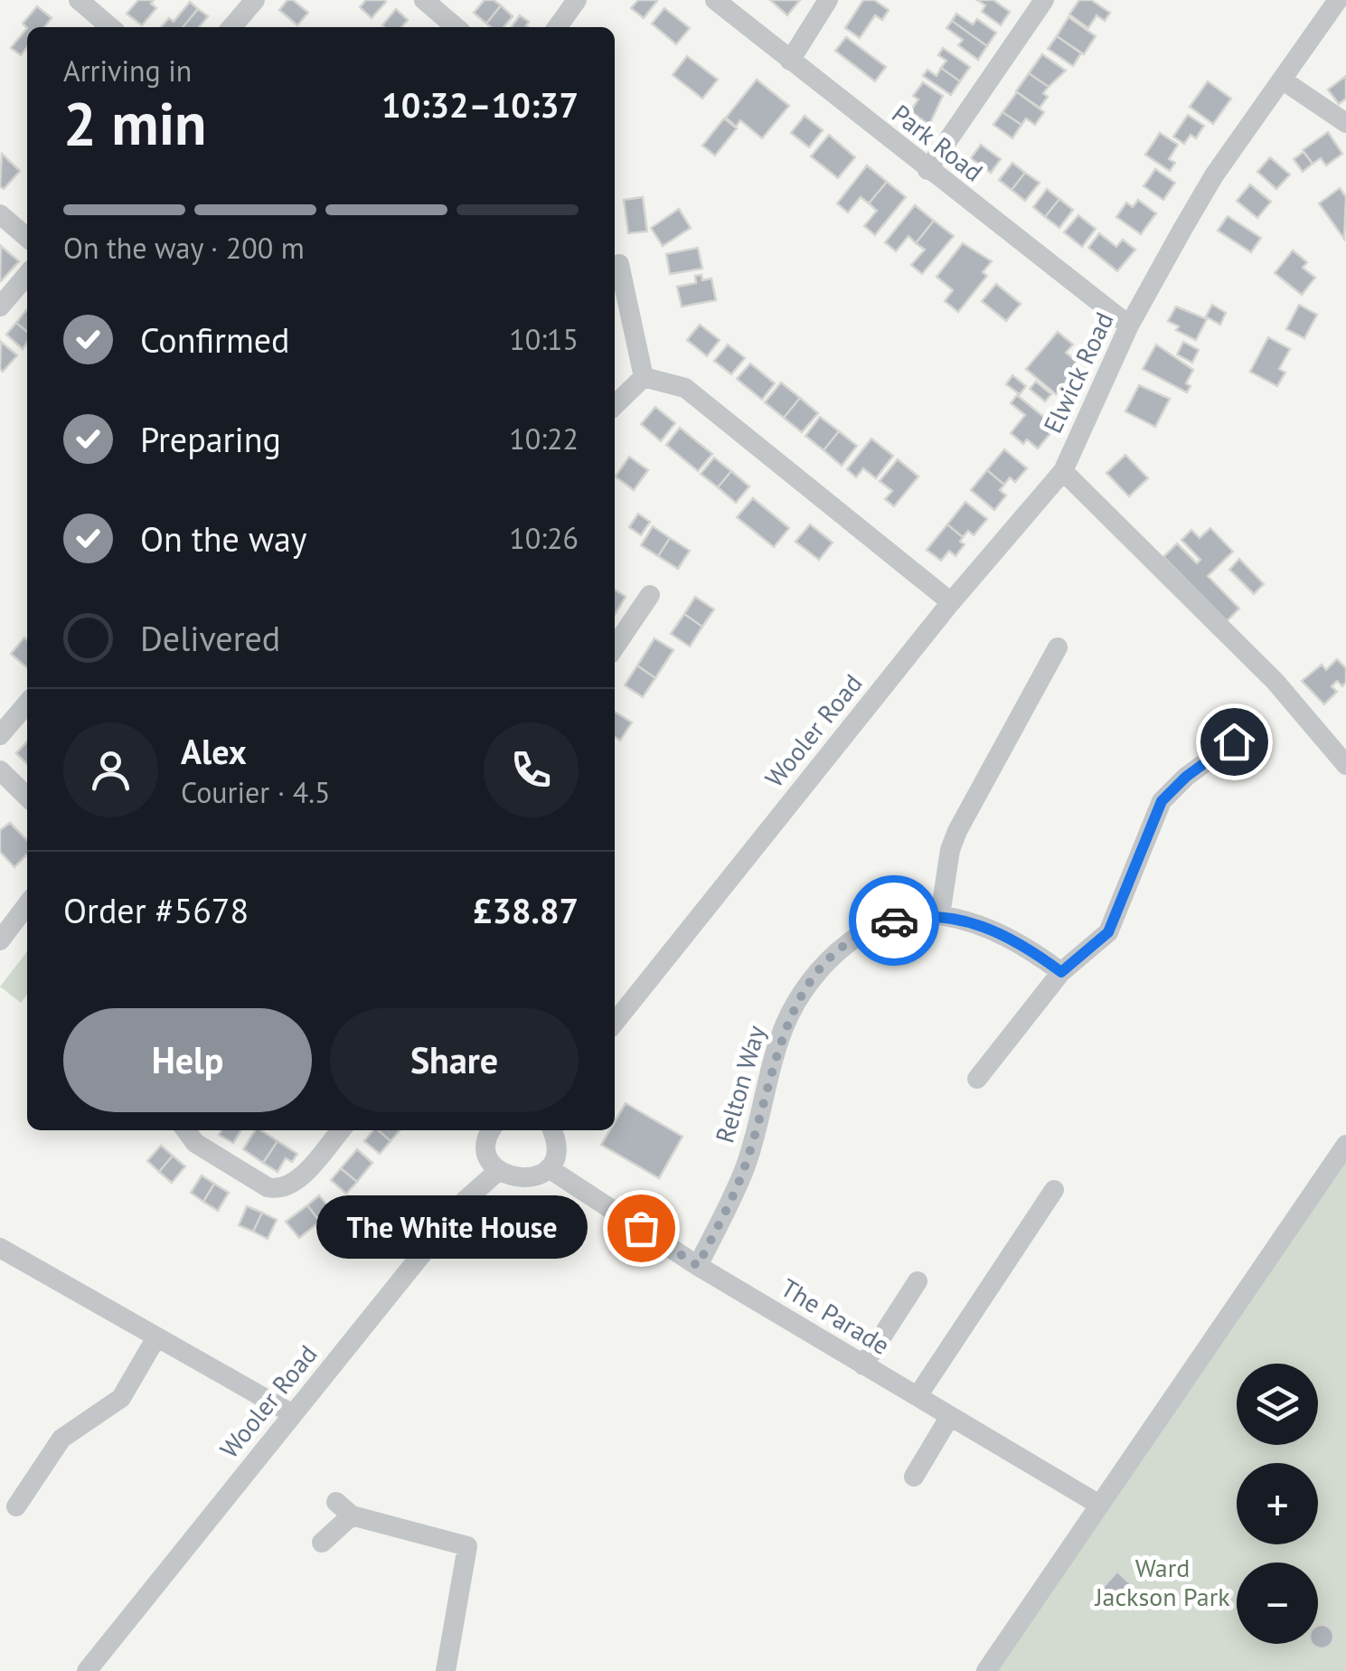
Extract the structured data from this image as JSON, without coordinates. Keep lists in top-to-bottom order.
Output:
{
  "streets": {
    "street": [
      "Park Road",
      "Elwick Road",
      "Wooler Road",
      "Relton Way",
      "The Parade"
    ]
  },
  "crossings": [
    ["Park Road", "Elwick Road"],
    ["Elwick Road", "Wooler Road"],
    ["Relton Way", "The Parade"]
  ],
  "parks": ["Ward Jackson Park"],
  "places": ["The White House"],
  "page": {
    "heading": ["2 min", "Arriving in", "10:32–10:37"],
    "panel": [
      "Alex",
      "Courier · 4.5",
      "Order #5678",
      "£38.87"
    ],
    "bar": "On the way · 200 m",
    "list": [
      ["Confirmed", "10:15"],
      ["Preparing", "10:22"],
      ["On the way", "10:26"],
      "Delivered"
    ],
    "buttons": ["Help", "Share"],
    "bubble": "The White House",
    "map_buttons": ["+", "−"]
  }
}
